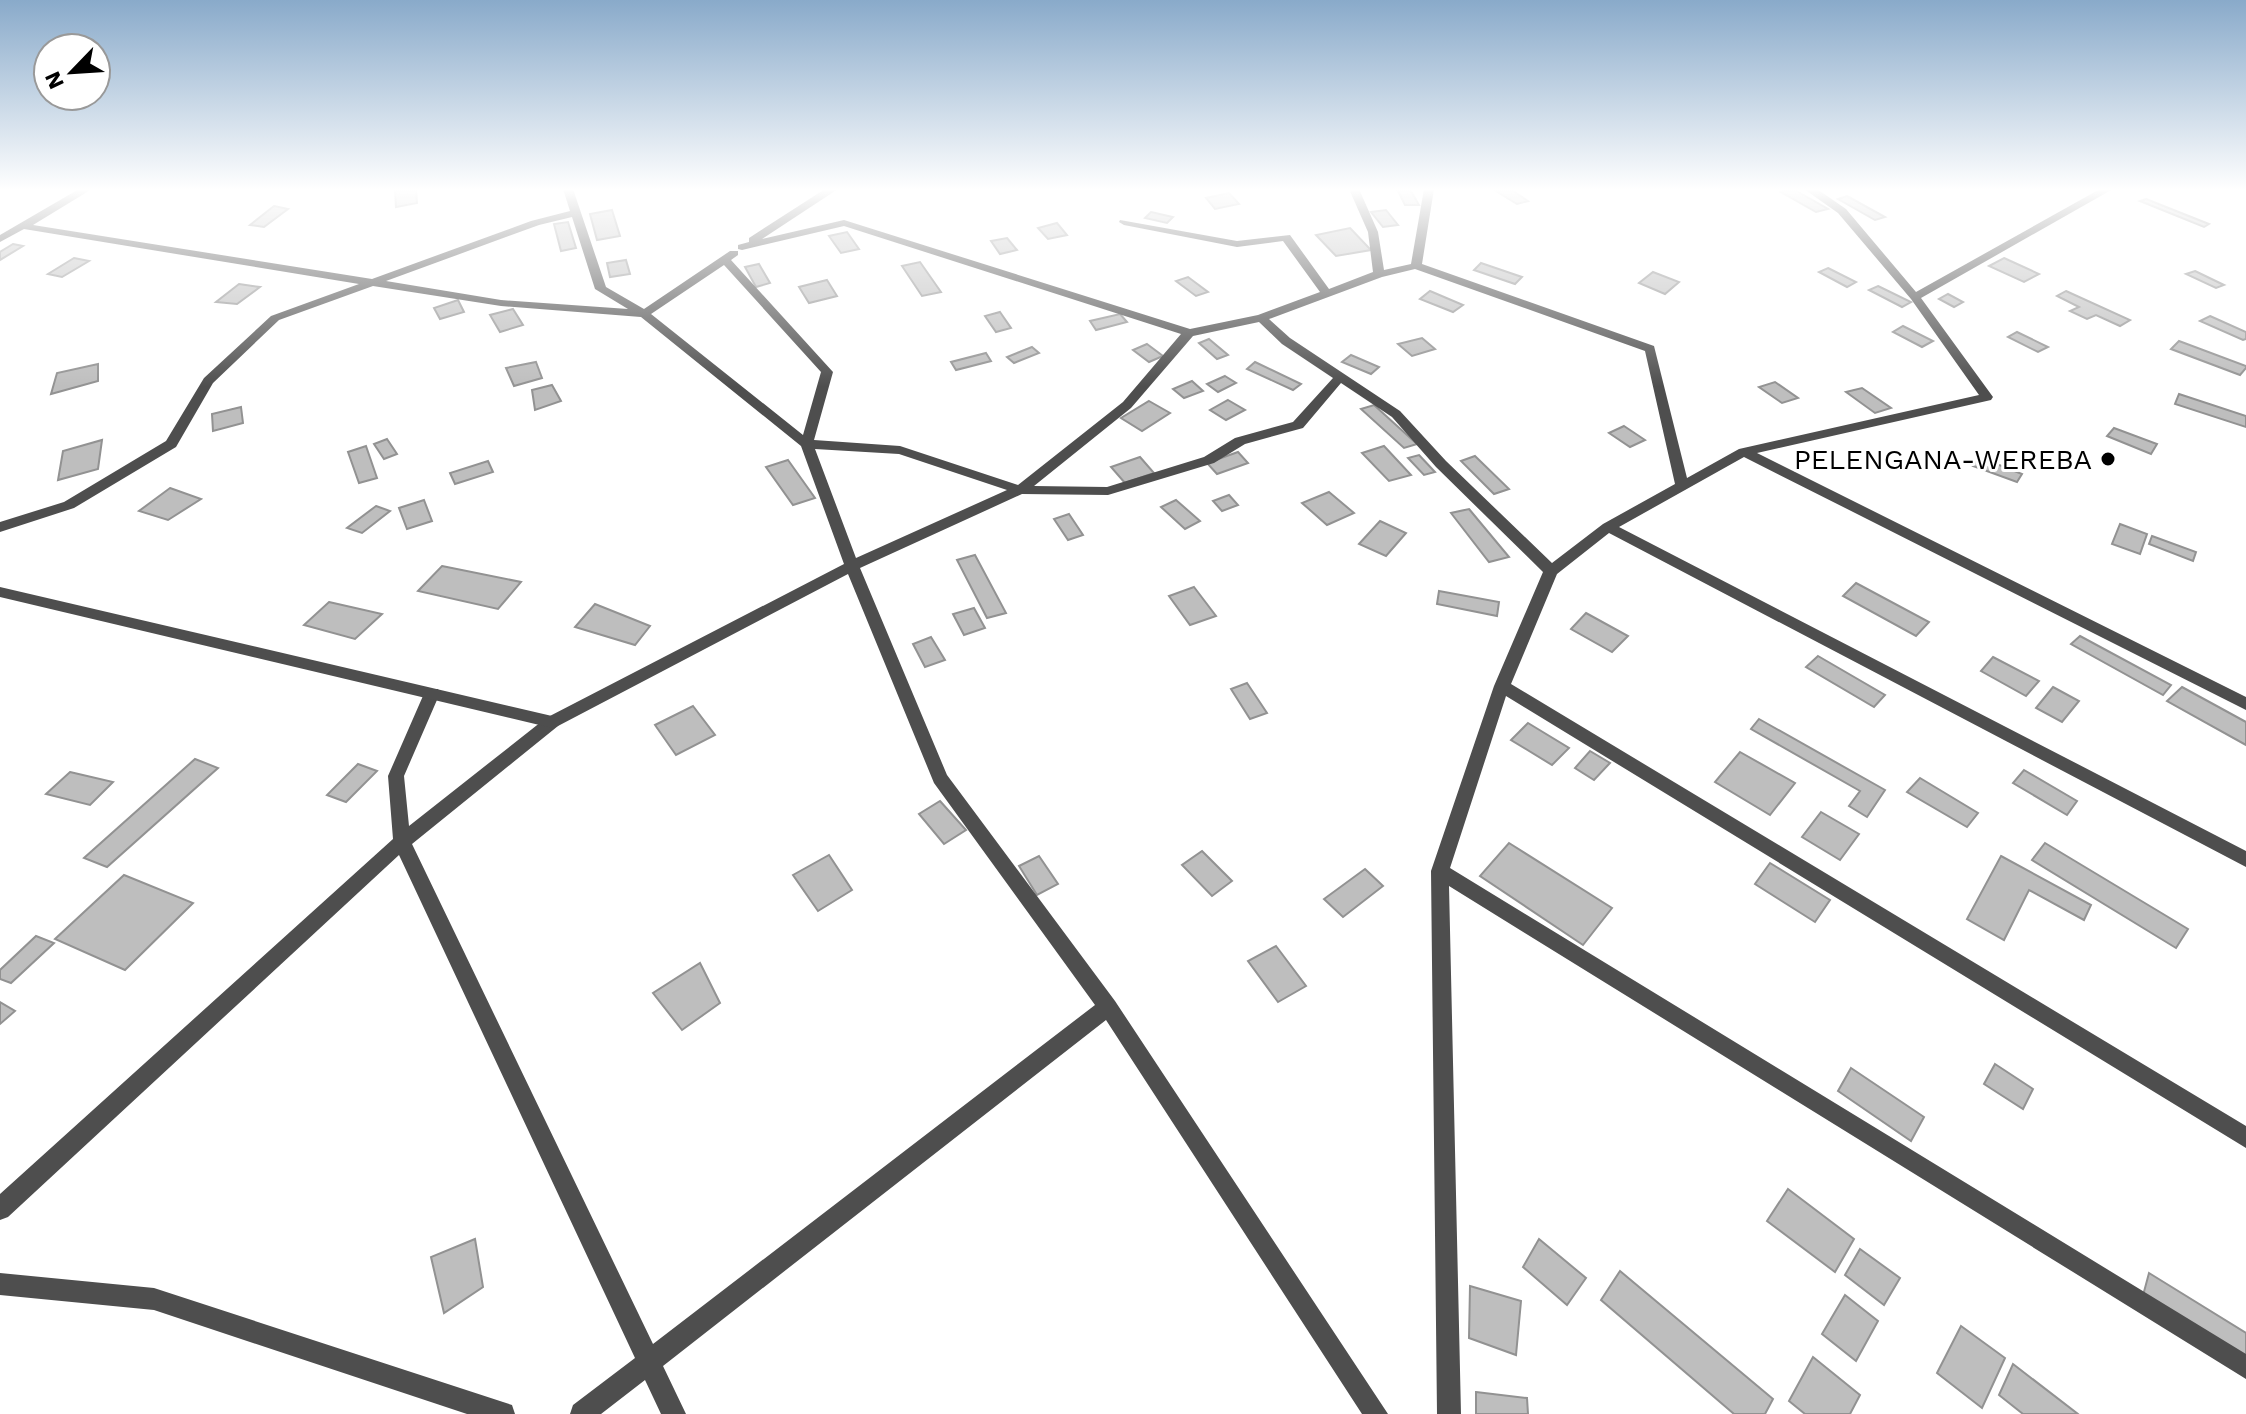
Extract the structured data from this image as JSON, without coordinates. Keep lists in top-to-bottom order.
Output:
{
  "places": ["PELENGANA-WEREBA"],
  "north": "bottom left"
}
